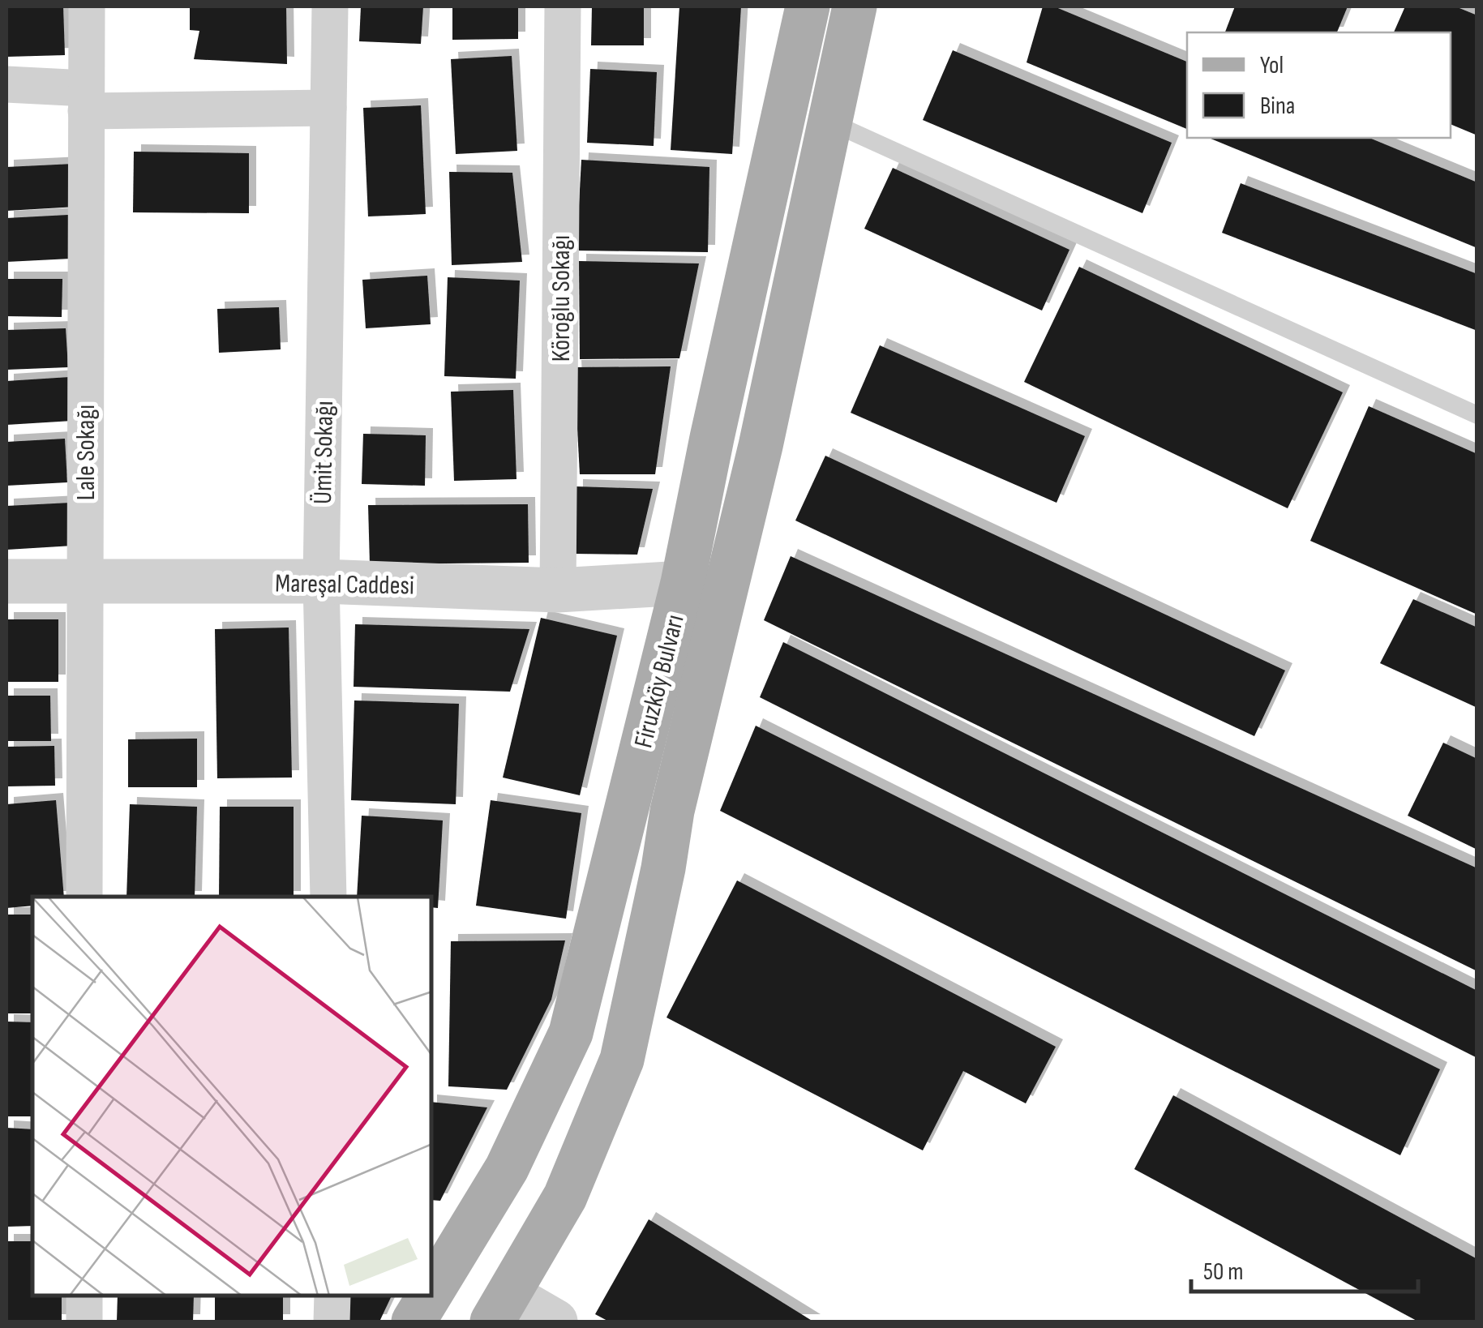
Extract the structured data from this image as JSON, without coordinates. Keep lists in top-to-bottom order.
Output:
{
  "streets": {
    "main road": ["Firuzköy Bulvarı"],
    "street": [
      "Köroğlu Sokağı",
      "Lale Sokağı",
      "Ümit Sokağı",
      "Mareşal Caddesi"
    ]
  },
  "crossings": [
    ["Köroğlu Sokağı", "Mareşal Caddesi"],
    ["Lale Sokağı", "Mareşal Caddesi"],
    ["Ümit Sokağı", "Mareşal Caddesi"],
    ["Mareşal Caddesi", "Firuzköy Bulvarı"]
  ],
  "legend": ["Yol", "Bina"],
  "scale_bar": "50 m"
}
